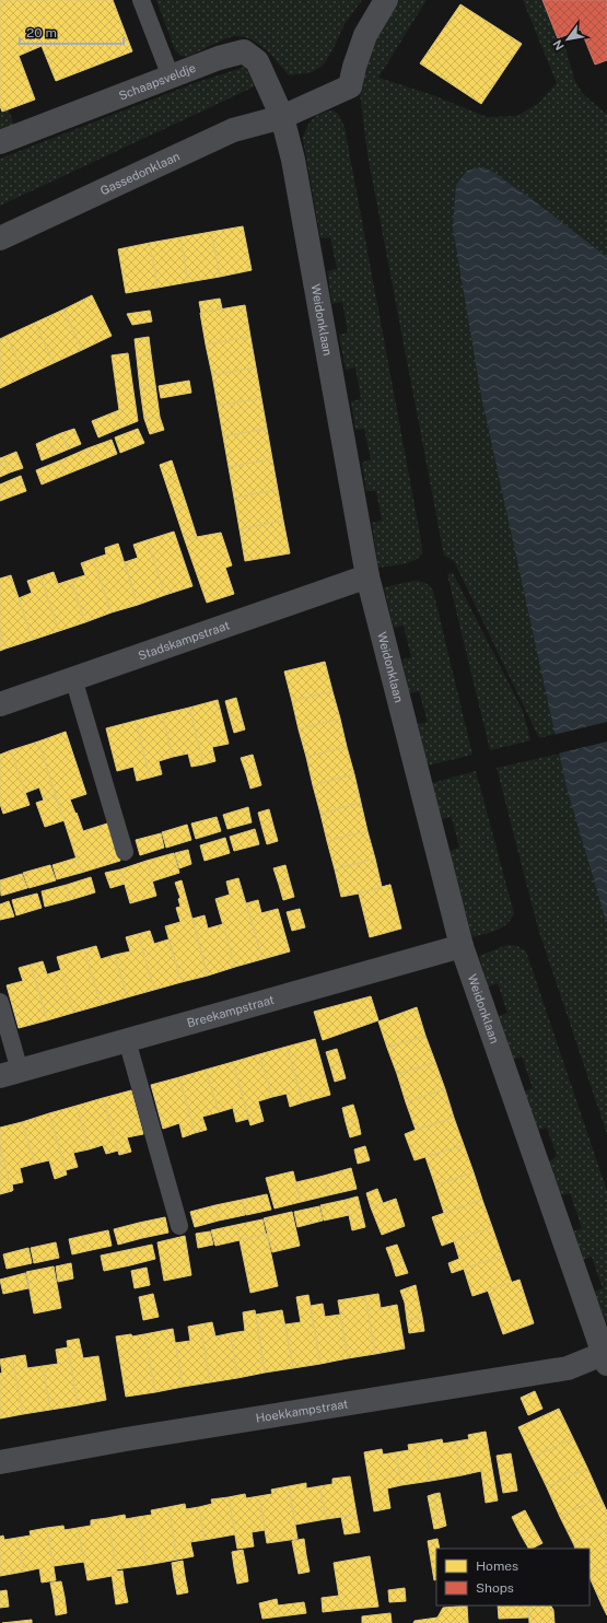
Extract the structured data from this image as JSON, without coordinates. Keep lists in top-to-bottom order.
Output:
{
  "streets": {
    "street": [
      "Schaapsveldje",
      "Gassedonklaan",
      "Weidonklaan",
      "Stadskampstraat",
      "Breekampstraat",
      "Hoekkampstraat"
    ]
  },
  "crossings": [
    ["Schaapsveldje", "Gassedonklaan"],
    ["Schaapsveldje", "Weidonklaan"],
    ["Gassedonklaan", "Weidonklaan"],
    ["Weidonklaan", "Stadskampstraat"],
    ["Weidonklaan", "Breekampstraat"],
    ["Weidonklaan", "Hoekkampstraat"]
  ],
  "legend": ["Homes", "Shops"],
  "scale_bar": "20 m",
  "north": "bottom left"
}
